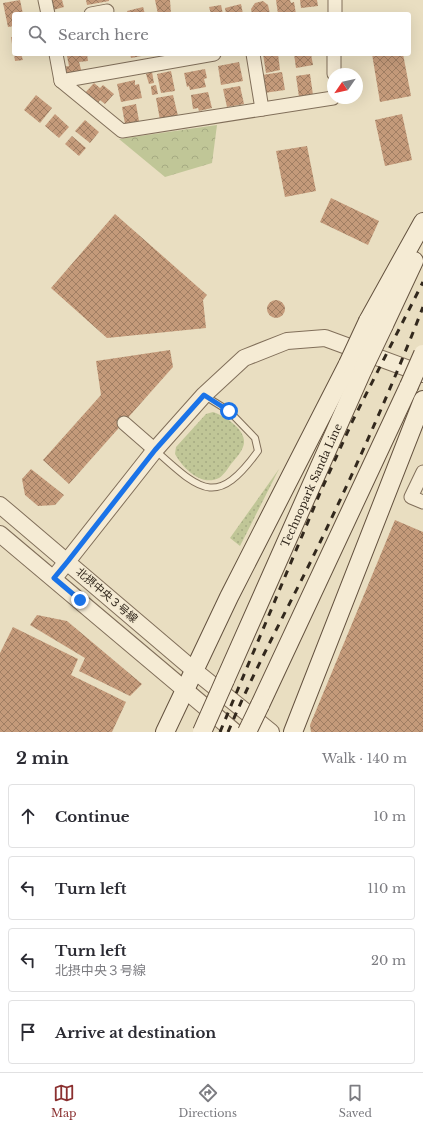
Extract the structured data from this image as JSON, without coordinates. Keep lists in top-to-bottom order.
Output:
{
  "streets": {
    "main road": ["Technopark Sanda Line"],
    "street": ["北摂中央３号線"]
  },
  "north": "bottom left",
  "page": {
    "search": "Search here",
    "heading": ["2 min", "Walk · 140 m"],
    "list": [
      ["Continue", "10 m"],
      ["Turn left", "110 m"],
      ["Turn left", "北摂中央３号線", "20 m"],
      "Arrive at destination"
    ],
    "nav": ["Map", "Directions", "Saved"]
  }
}
